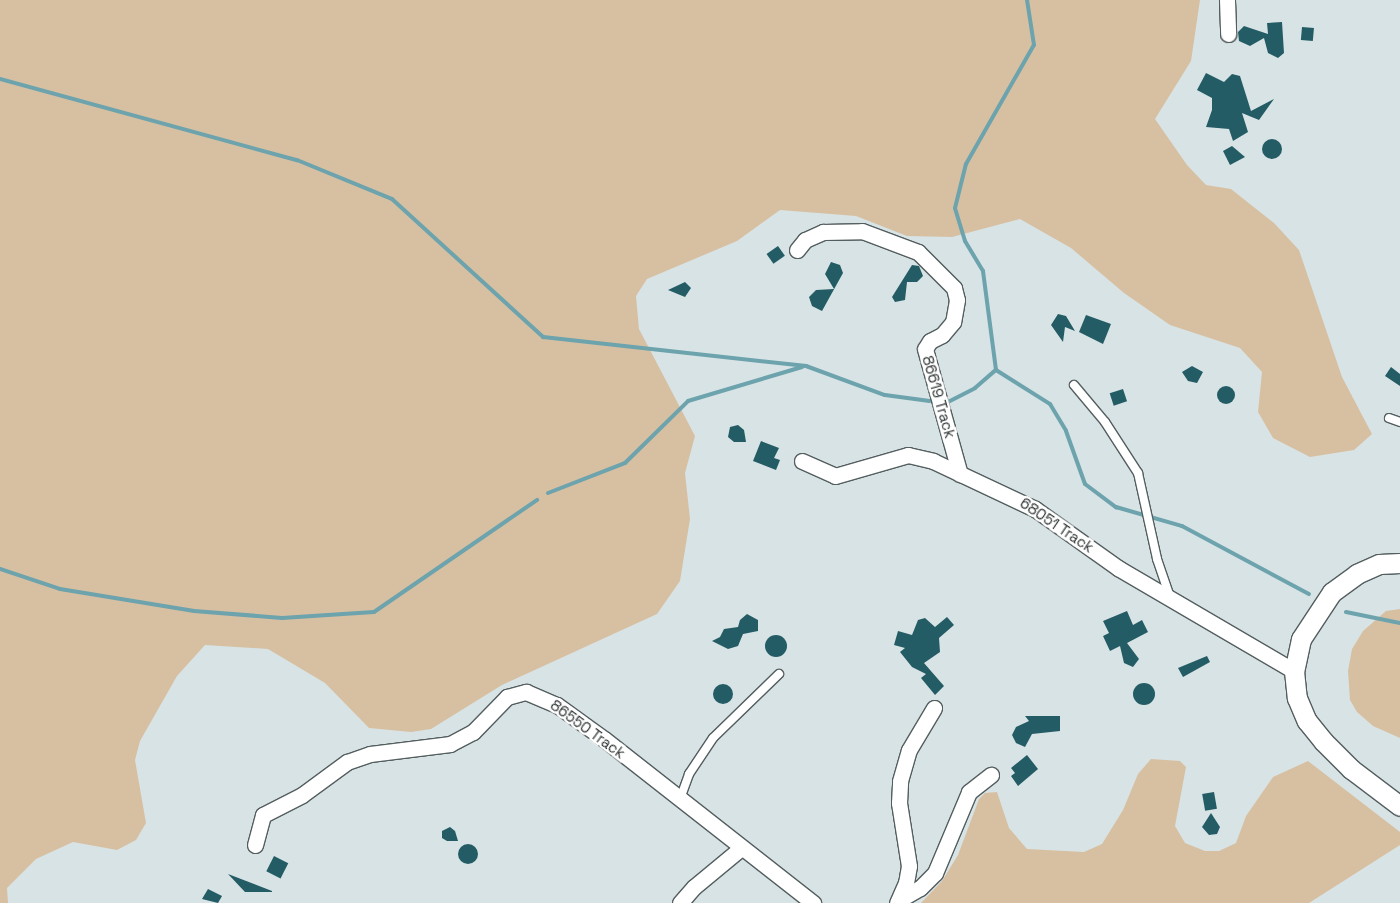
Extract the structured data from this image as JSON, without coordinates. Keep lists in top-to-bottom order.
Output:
{
  "streets": {
    "street": ["86619 Track", "68051 Track", "86550 Track"]
  },
  "crossings": [
    ["86619 Track", "68051 Track"]
  ]
}
